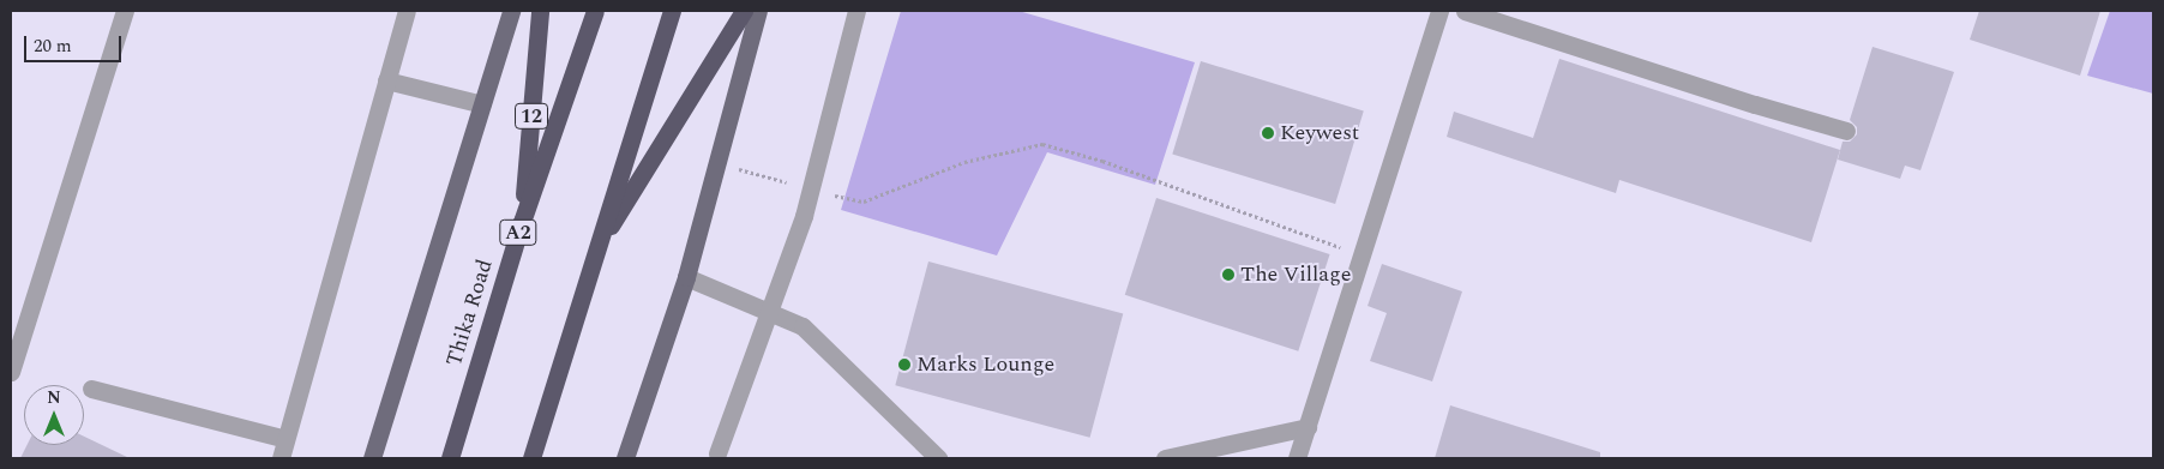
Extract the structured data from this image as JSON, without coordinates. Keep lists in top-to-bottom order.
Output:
{
  "streets": {
    "highway": ["12", "A2", "Thika Road"]
  },
  "crossings": [
    ["12", "Thika Road"]
  ],
  "places": ["Keywest", "The Village", "Marks Lounge"],
  "scale_bar": "20 m",
  "north": "top"
}
